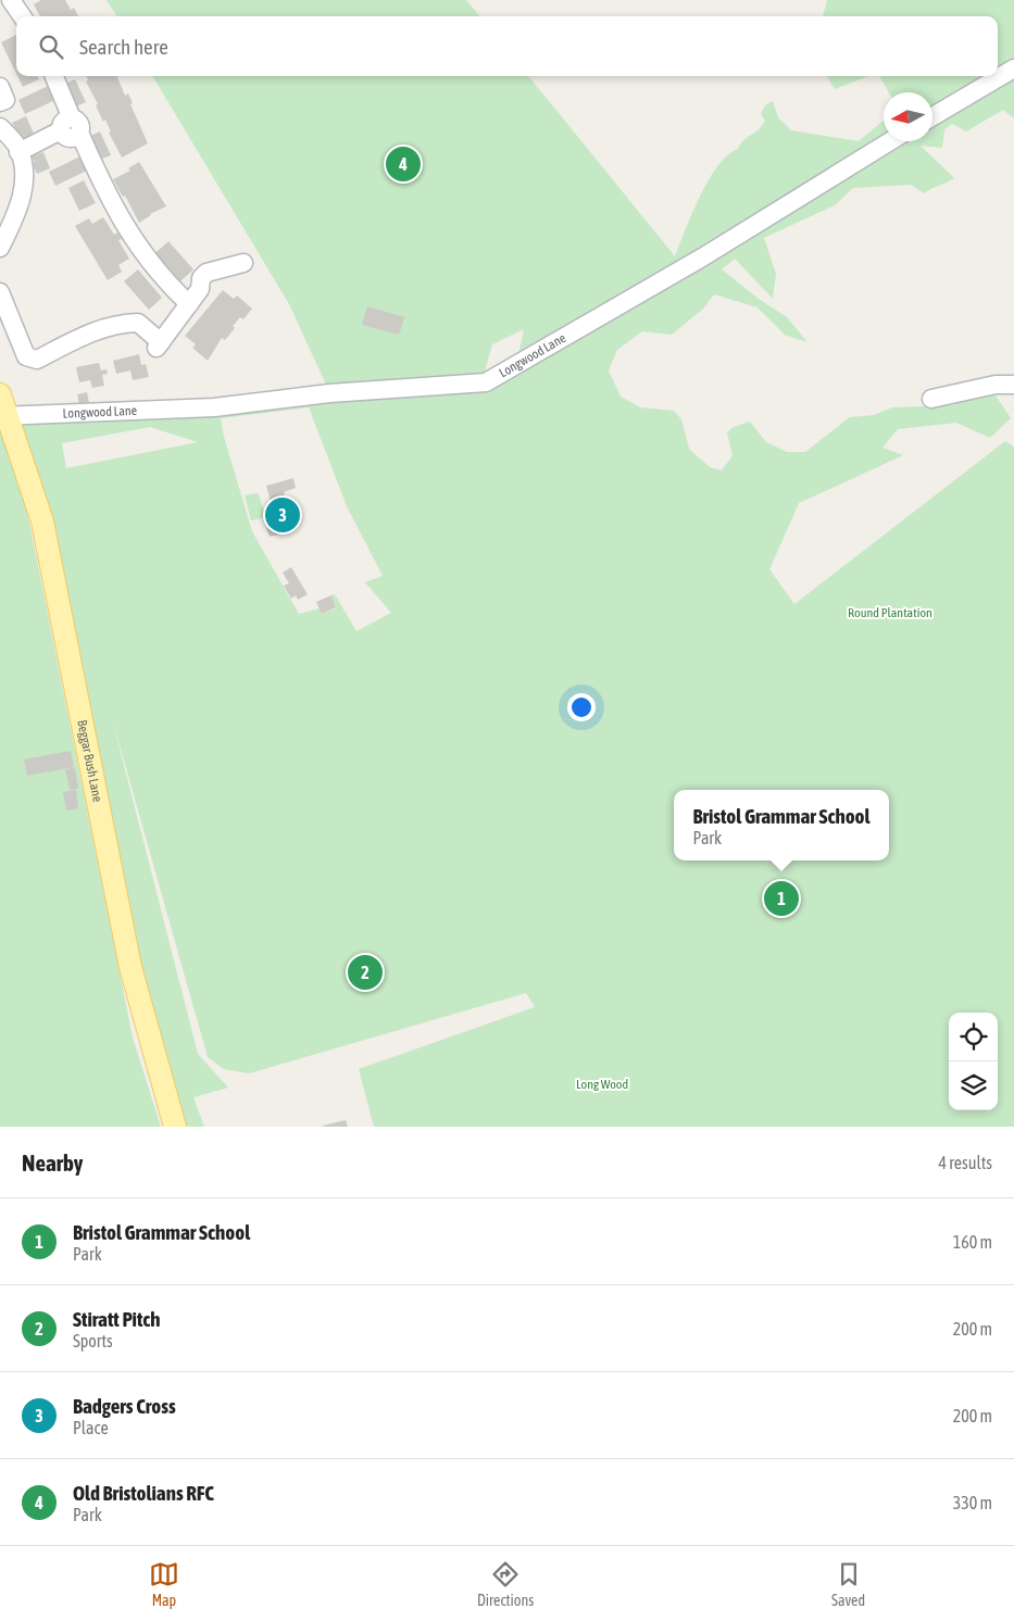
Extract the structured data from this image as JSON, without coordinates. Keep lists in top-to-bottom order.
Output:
{
  "streets": {
    "main road": ["Beggar Bush Lane"],
    "street": ["Longwood Lane"]
  },
  "crossings": [
    ["Longwood Lane", "Beggar Bush Lane"]
  ],
  "parks": ["Round Plantation", "Long Wood"],
  "north": "left",
  "page": {
    "search": "Search here",
    "pins": [
      "4",
      "3",
      "1",
      "2"
    ],
    "popup": ["Bristol Grammar School", "Park"],
    "heading": ["Nearby", "4 results"],
    "list": [
      {
        "mark": "1",
        "name": "Bristol Grammar School",
        "note": "Park",
        "value": "160 m"
      },
      {
        "mark": "2",
        "name": "Stiratt Pitch",
        "note": "Sports",
        "value": "200 m"
      },
      {
        "mark": "3",
        "name": "Badgers Cross",
        "note": "Place",
        "value": "200 m"
      },
      {
        "mark": "4",
        "name": "Old Bristolians RFC",
        "note": "Park",
        "value": "330 m"
      }
    ],
    "nav": ["Map", "Directions", "Saved"]
  }
}
